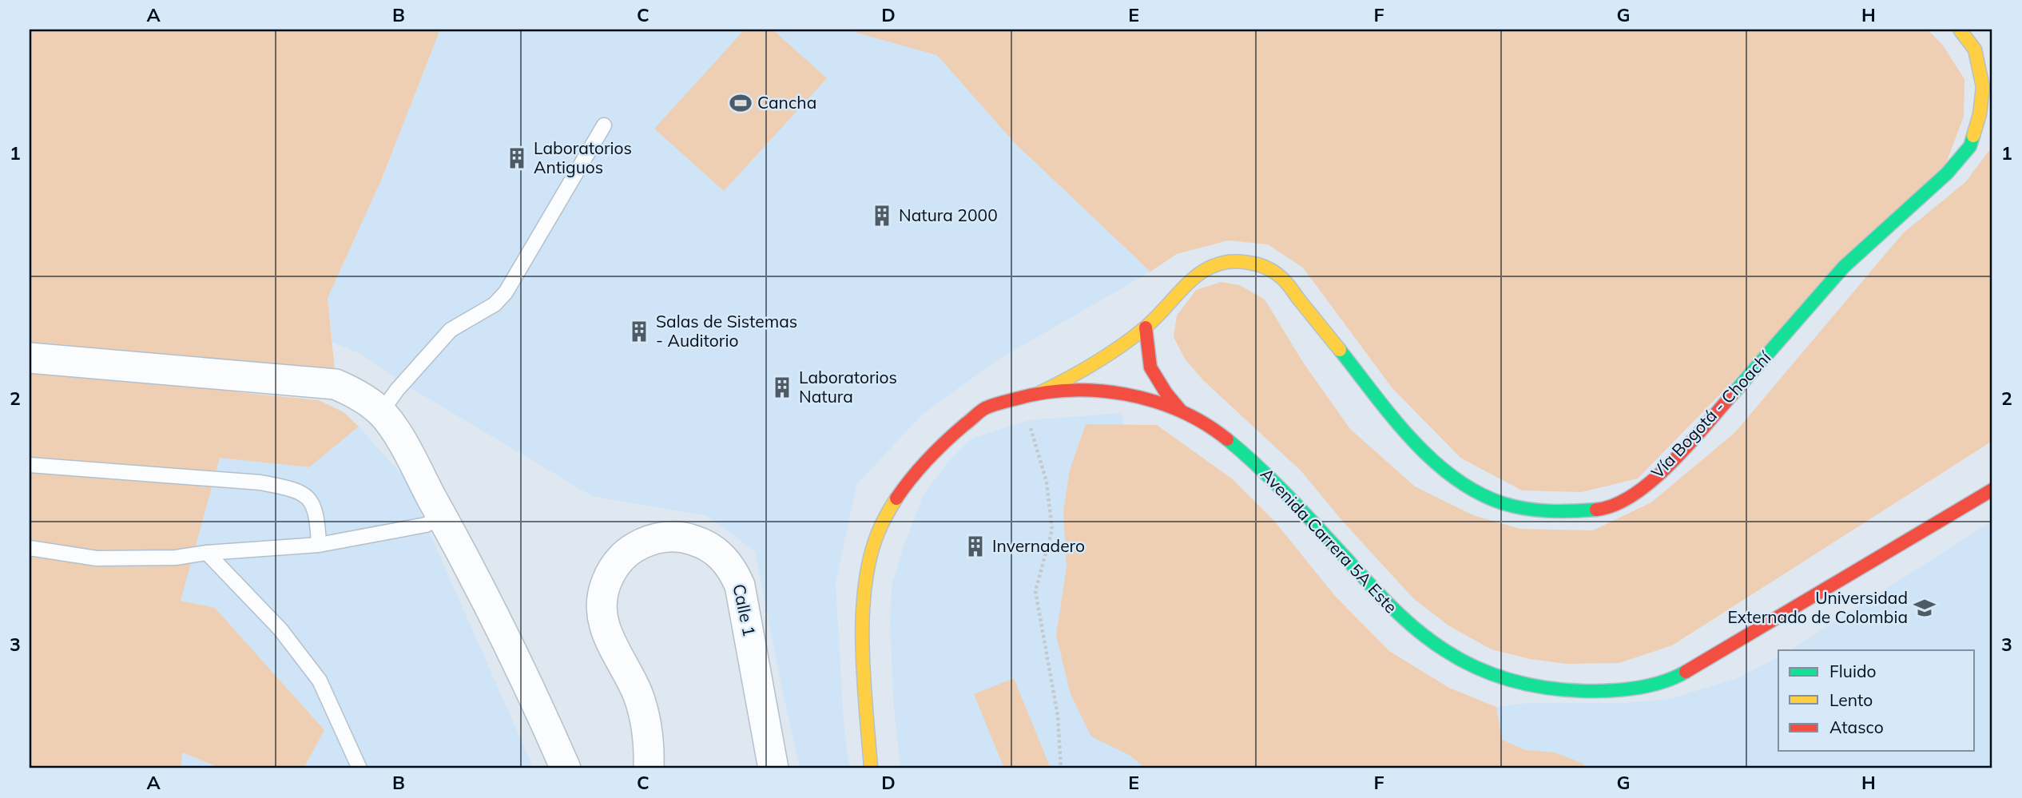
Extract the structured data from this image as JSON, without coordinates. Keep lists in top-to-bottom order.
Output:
{
  "streets": {
    "main road": ["Vía Bogotá - Choachí", "Avenida Carrera 5A Este"],
    "street": ["Calle 1"]
  },
  "crossings": [
    ["Vía Bogotá - Choachí", "Avenida Carrera 5A Este"]
  ],
  "places": {
    "sports": ["Cancha"],
    "building": [
      "Laboratorios Antiguos",
      "Natura 2000",
      "Salas de Sistemas - Auditorio",
      "Laboratorios Natura",
      "Invernadero"
    ],
    "school or university": ["Universidad Externado de Colombia"]
  },
  "legend": ["Fluido", "Lento", "Atasco"],
  "grid": {
    "columns": [
      "A",
      "B",
      "C",
      "D",
      "E",
      "F",
      "G",
      "H"
    ],
    "rows": ["1", "2", "3"]
  }
}
